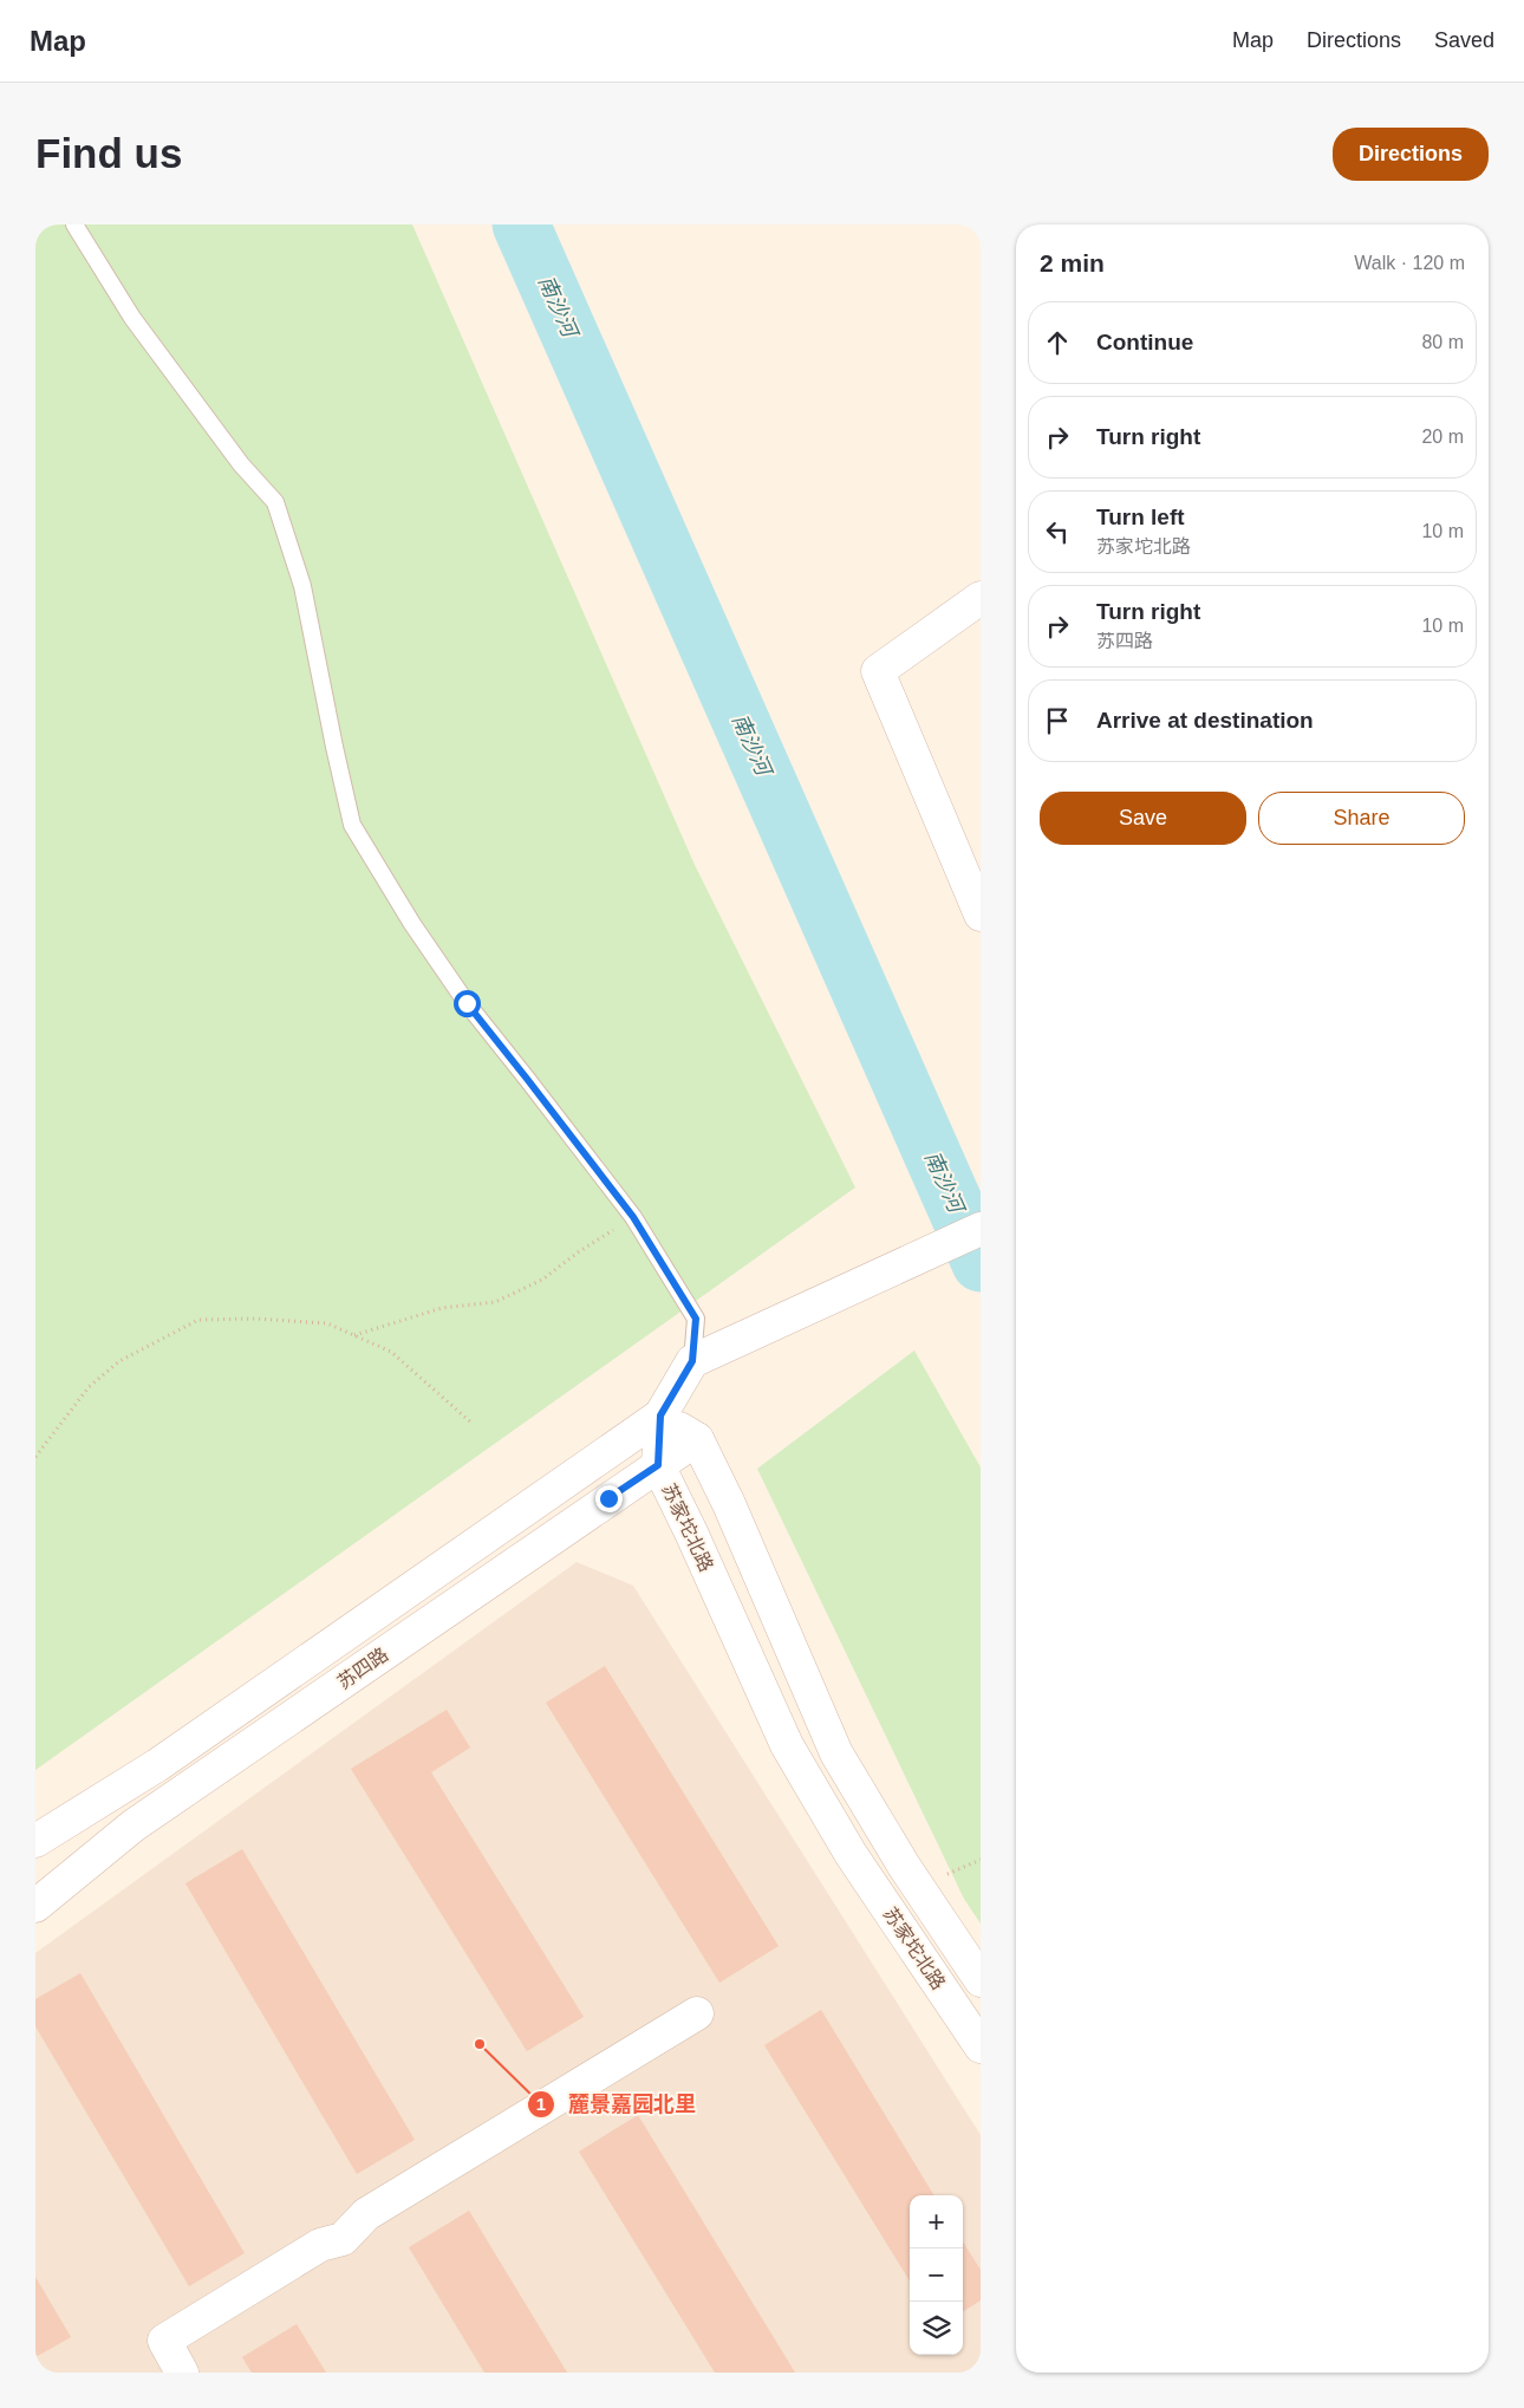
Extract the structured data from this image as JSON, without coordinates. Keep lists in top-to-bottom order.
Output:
{
  "streets": {
    "street": ["苏家坨北路", "苏四路"]
  },
  "crossings": [
    ["苏家坨北路", "苏四路"]
  ],
  "water": ["南沙河"],
  "places": ["麓景嘉园北里"],
  "page": {
    "header": "Map",
    "nav": ["Map", "Directions", "Saved"],
    "buttons": [
      "Directions",
      ["Save", "Share"]
    ],
    "title": "Find us",
    "heading": ["2 min", "Walk · 120 m"],
    "list": [
      ["Continue", "80 m"],
      ["Turn right", "20 m"],
      ["Turn left", "苏家坨北路", "10 m"],
      ["Turn right", "苏四路", "10 m"],
      "Arrive at destination"
    ],
    "map_buttons": ["+", "−"]
  }
}
